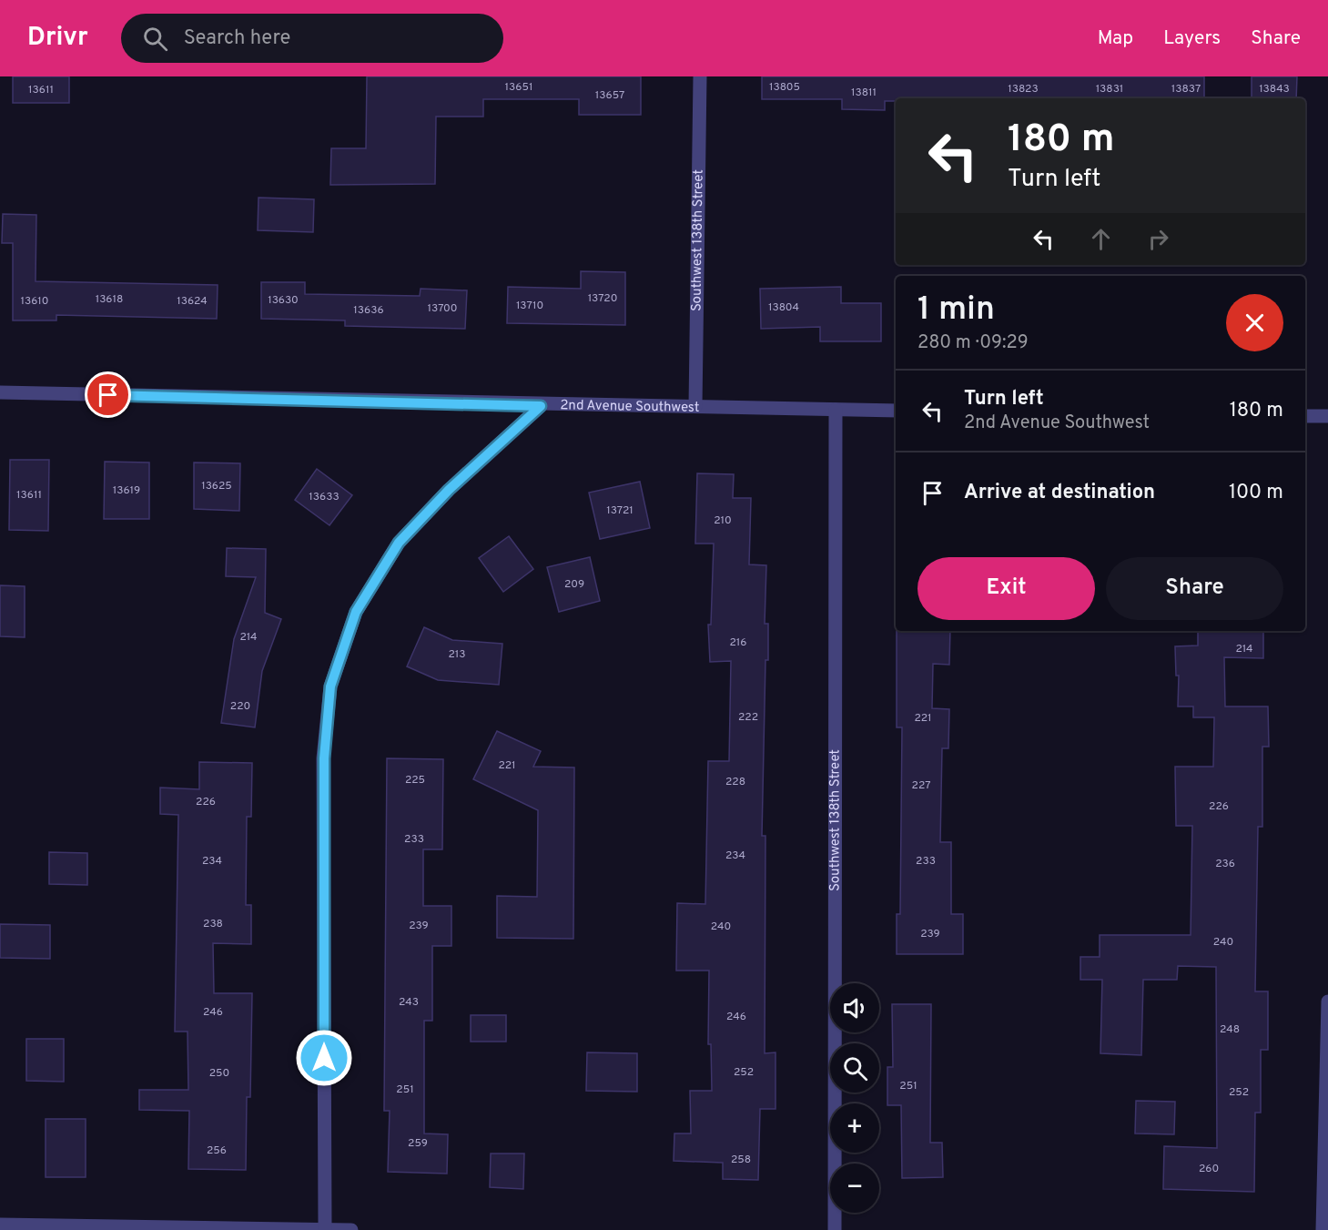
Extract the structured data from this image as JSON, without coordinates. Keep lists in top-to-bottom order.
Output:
{
  "streets": {
    "street": ["Southwest 138th Street", "2nd Avenue Southwest"]
  },
  "crossings": [
    ["Southwest 138th Street", "2nd Avenue Southwest"]
  ],
  "house_numbers": [
    "13651",
    "13805",
    "13823",
    "13831",
    "13837",
    "13843",
    "13611",
    "13811",
    "13657",
    "13720",
    "13618",
    "13630",
    "13610",
    "13624",
    "13710",
    "13804",
    "13700",
    "13636",
    "13625",
    "13619",
    "13611",
    "13633",
    "13721",
    "210",
    "209",
    "214",
    "216",
    "214",
    "213",
    "220",
    "222",
    "221",
    "221",
    "225",
    "228",
    "227",
    "226",
    "226",
    "233",
    "234",
    "234",
    "233",
    "236",
    "238",
    "239",
    "240",
    "239",
    "240",
    "243",
    "246",
    "246",
    "248",
    "252",
    "250",
    "251",
    "251",
    "252",
    "259",
    "256",
    "258",
    "260"
  ],
  "page": {
    "header": "Drivr",
    "search": "Search here",
    "nav": ["Map", "Layers", "Share"],
    "turn": ["180 m", "Turn left"],
    "heading": ["1 min", "280 m · 09:29"],
    "list": [
      {
        "name": "Turn left",
        "note": "2nd Avenue Southwest",
        "value": "180 m"
      },
      {
        "name": "Arrive at destination",
        "value": "100 m"
      }
    ],
    "buttons": ["Exit", "Share"],
    "map_buttons": ["+", "−"]
  }
}
